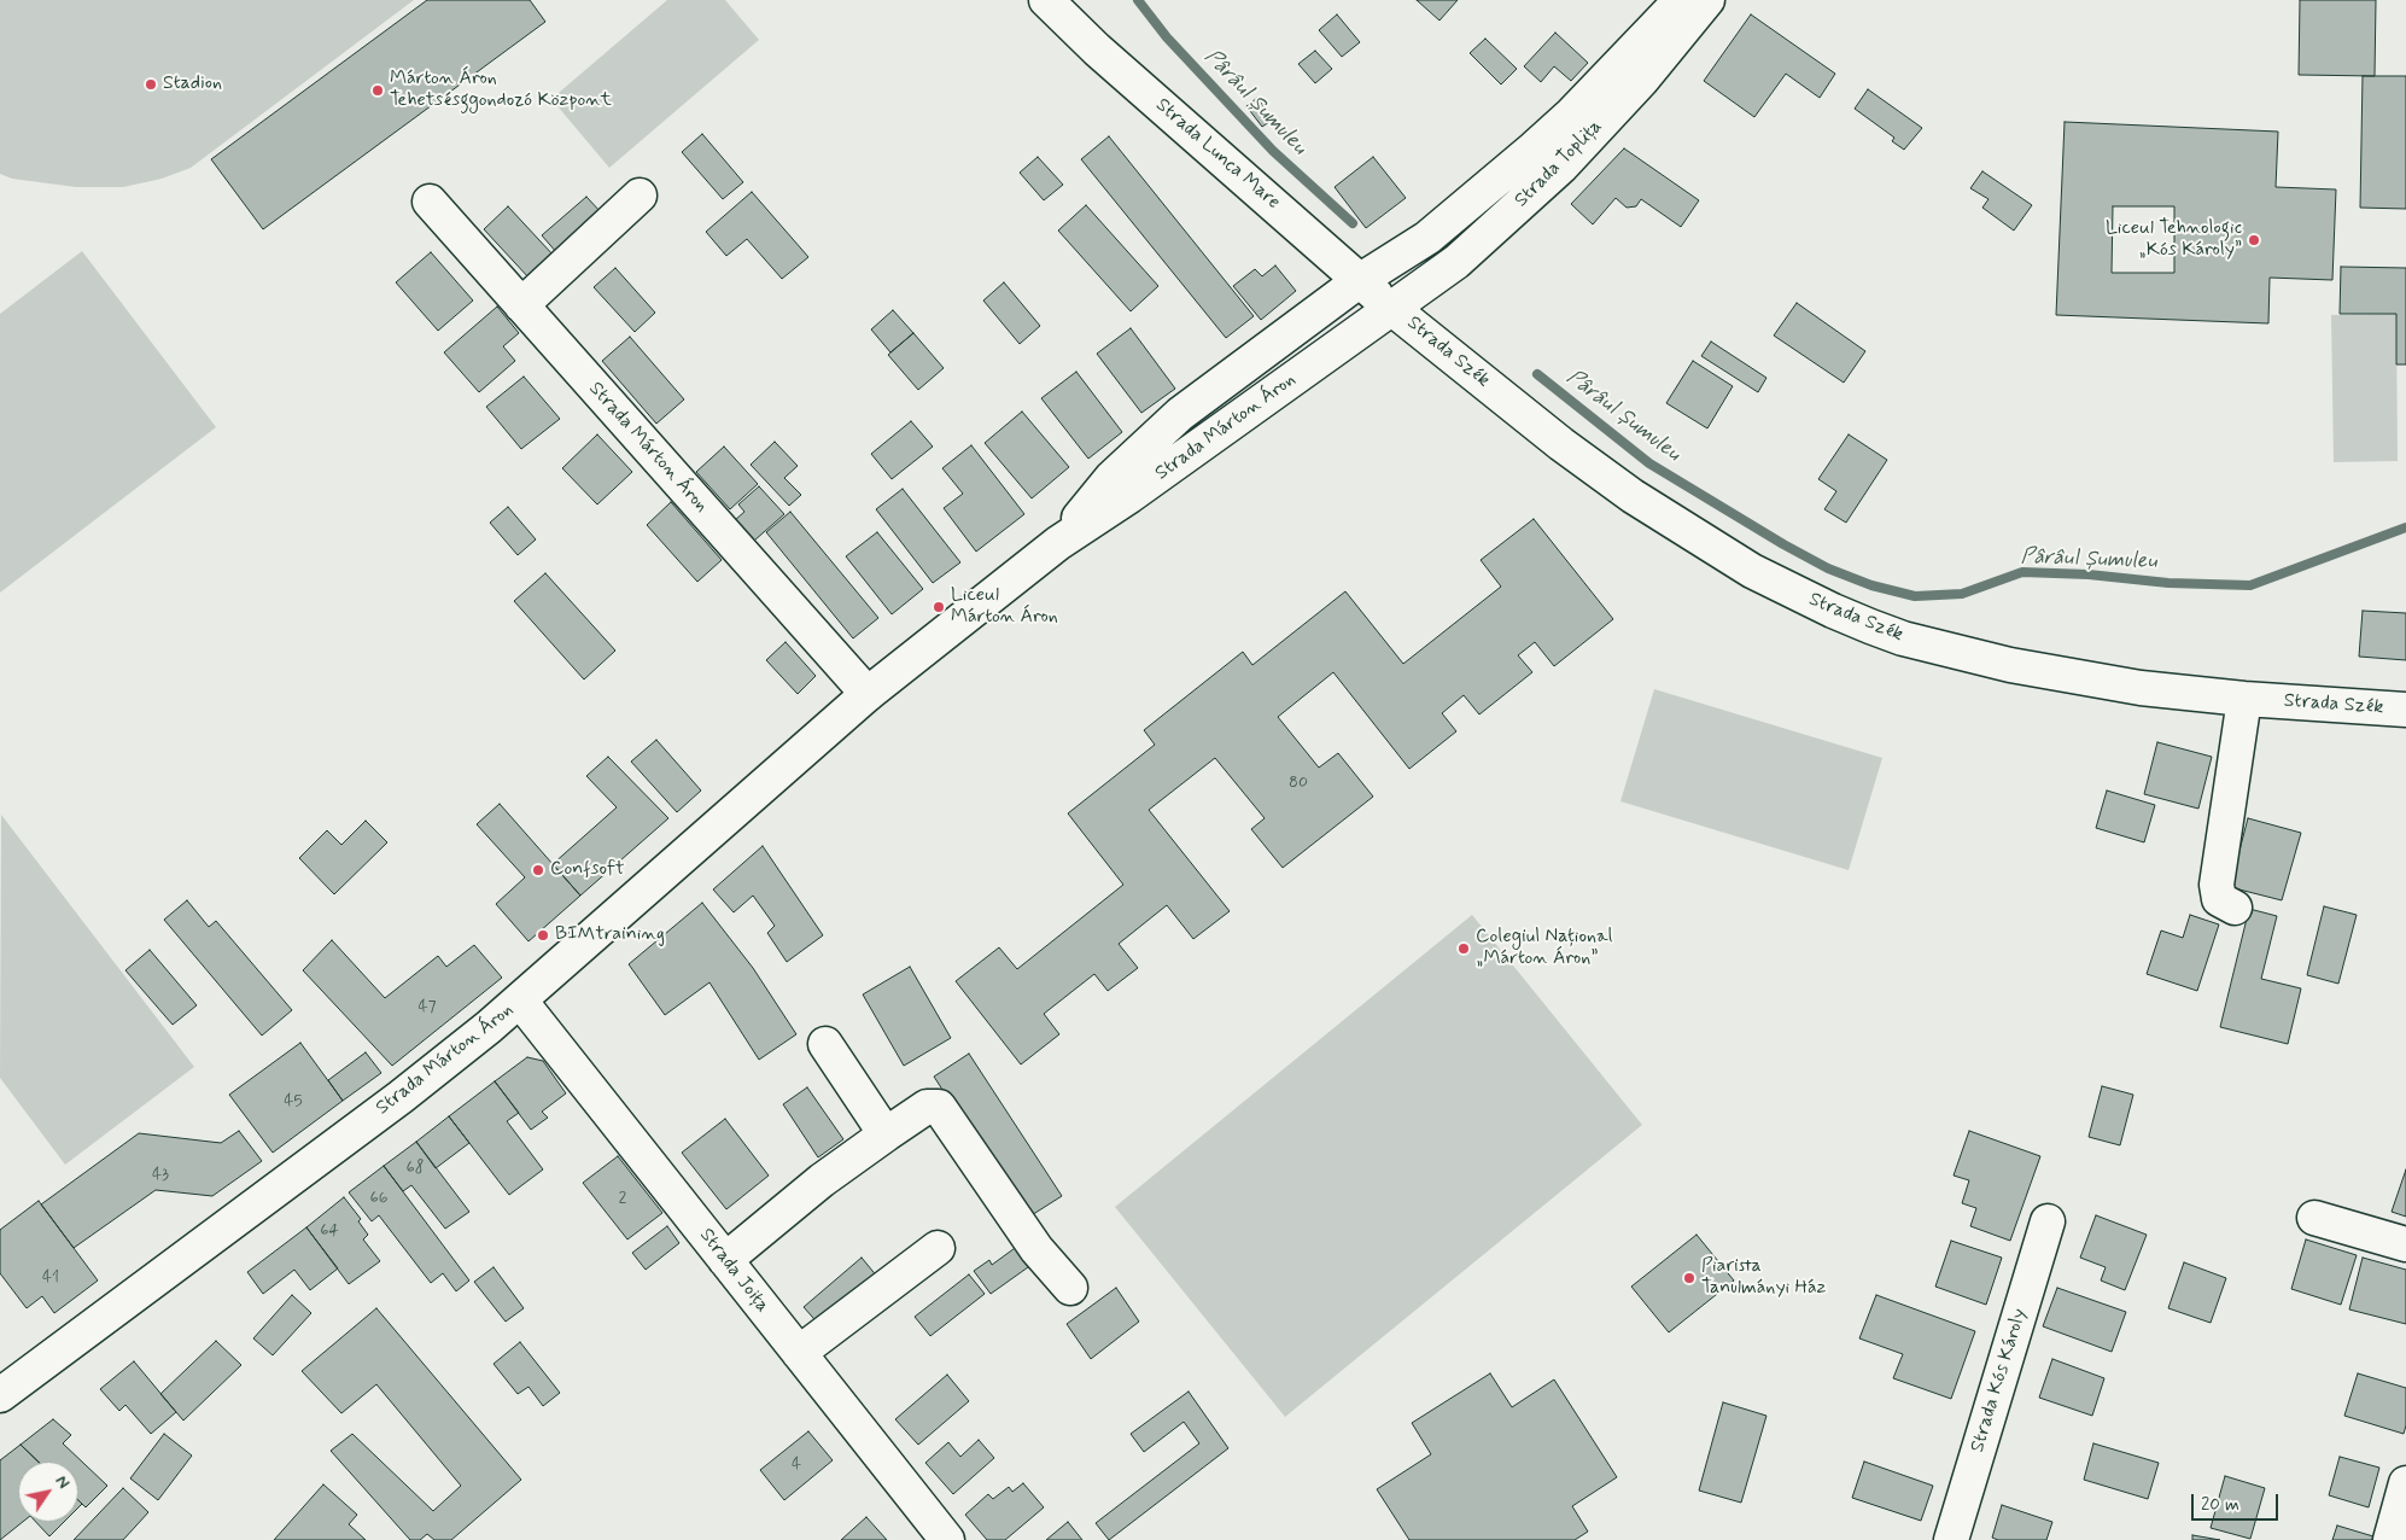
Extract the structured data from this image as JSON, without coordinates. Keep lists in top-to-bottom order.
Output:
{
  "streets": {
    "street": [
      "Strada Lunca Mare",
      "Strada Toplița",
      "Strada Szék",
      "Strada Márton Áron",
      "Strada Joița",
      "Strada Kós Károly"
    ]
  },
  "crossings": [
    ["Strada Lunca Mare", "Strada Toplița"],
    ["Strada Lunca Mare", "Strada Szék"],
    ["Strada Lunca Mare", "Strada Márton Áron"],
    ["Strada Toplița", "Strada Szék"],
    ["Strada Toplița", "Strada Márton Áron"],
    ["Strada Szék", "Strada Márton Áron"],
    ["Strada Márton Áron", "Strada Joița"]
  ],
  "water": ["Pârâul Șumuleu"],
  "places": [
    "Stadion",
    "Márton Áron Tehetsésggondozó Központ",
    "Liceul Tehnologic „Kós Károly”",
    "Liceul Márton Áron",
    "Confsoft",
    "BIMtraining",
    "Colegiul Național „Márton Áron”",
    "Piarista Tanulmányi Ház"
  ],
  "house_numbers": [
    "80",
    "47",
    "45",
    "68",
    "43",
    "66",
    "2",
    "64",
    "41",
    "4"
  ],
  "scale_bar": "20 m",
  "north": "top right"
}
